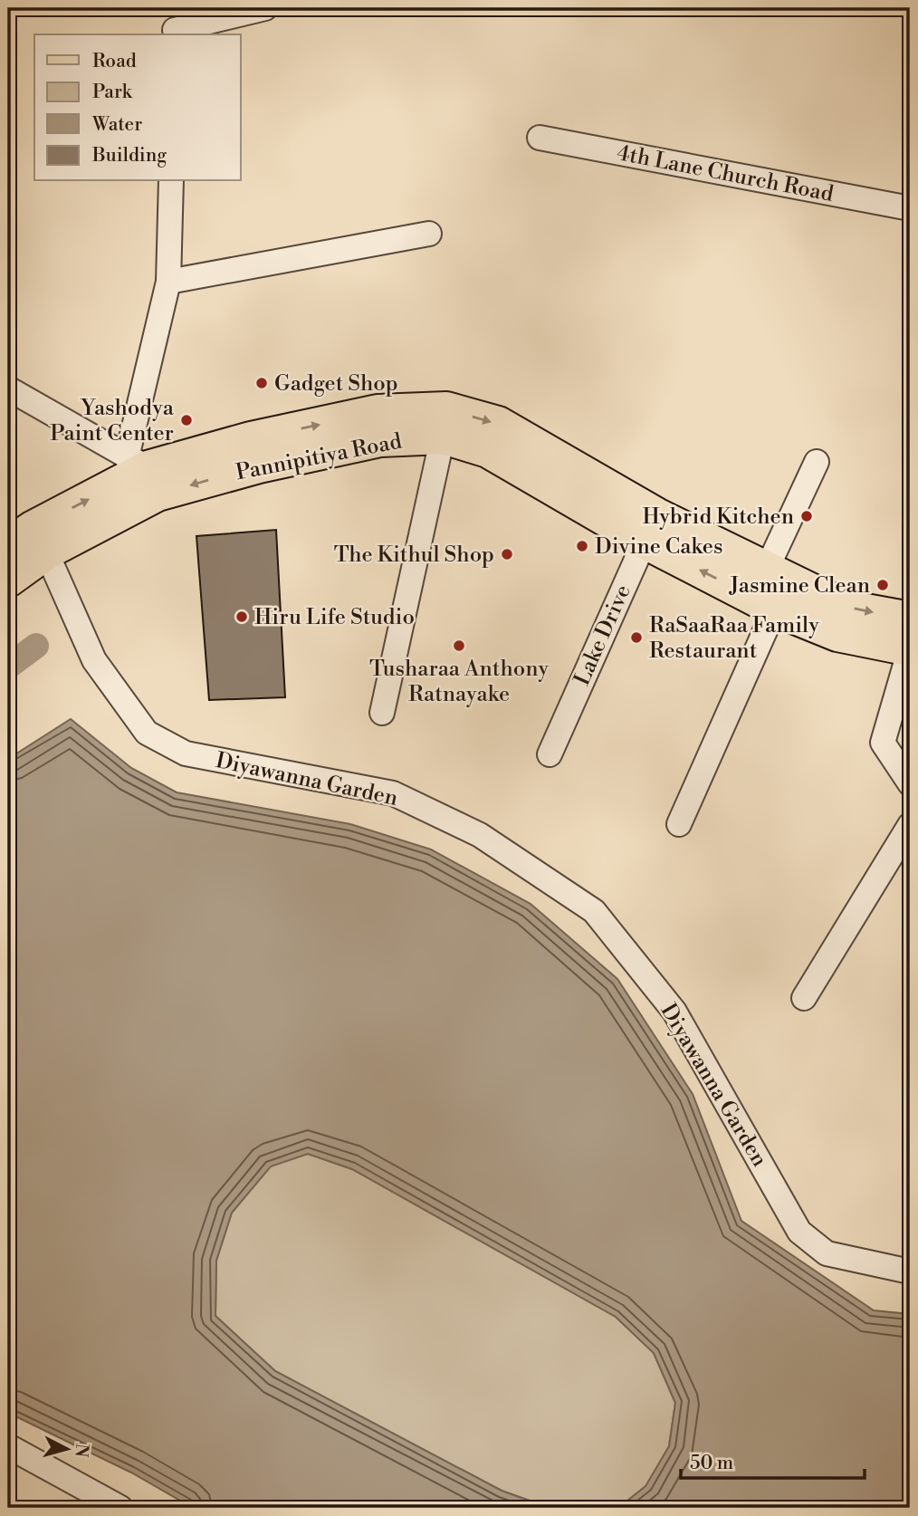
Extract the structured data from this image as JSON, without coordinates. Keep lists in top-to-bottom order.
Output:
{
  "streets": {
    "main road": ["Pannipitiya Road"],
    "street": ["4th Lane Church Road", "Lake Drive", "Diyawanna Garden"]
  },
  "crossings": [
    ["Pannipitiya Road", "Lake Drive"],
    ["Pannipitiya Road", "Diyawanna Garden"]
  ],
  "places": [
    "Gadget Shop",
    "Yashodya Paint Center",
    "Hybrid Kitchen",
    "Divine Cakes",
    "The Kithul Shop",
    "Jasmine Clean",
    "Hiru Life Studio",
    "RaSaaRaa Family Restaurant",
    "Tusharaa Anthony Ratnayake"
  ],
  "legend": [
    "Road",
    "Park",
    "Water",
    "Building"
  ],
  "scale_bar": "50 m",
  "north": "right"
}
